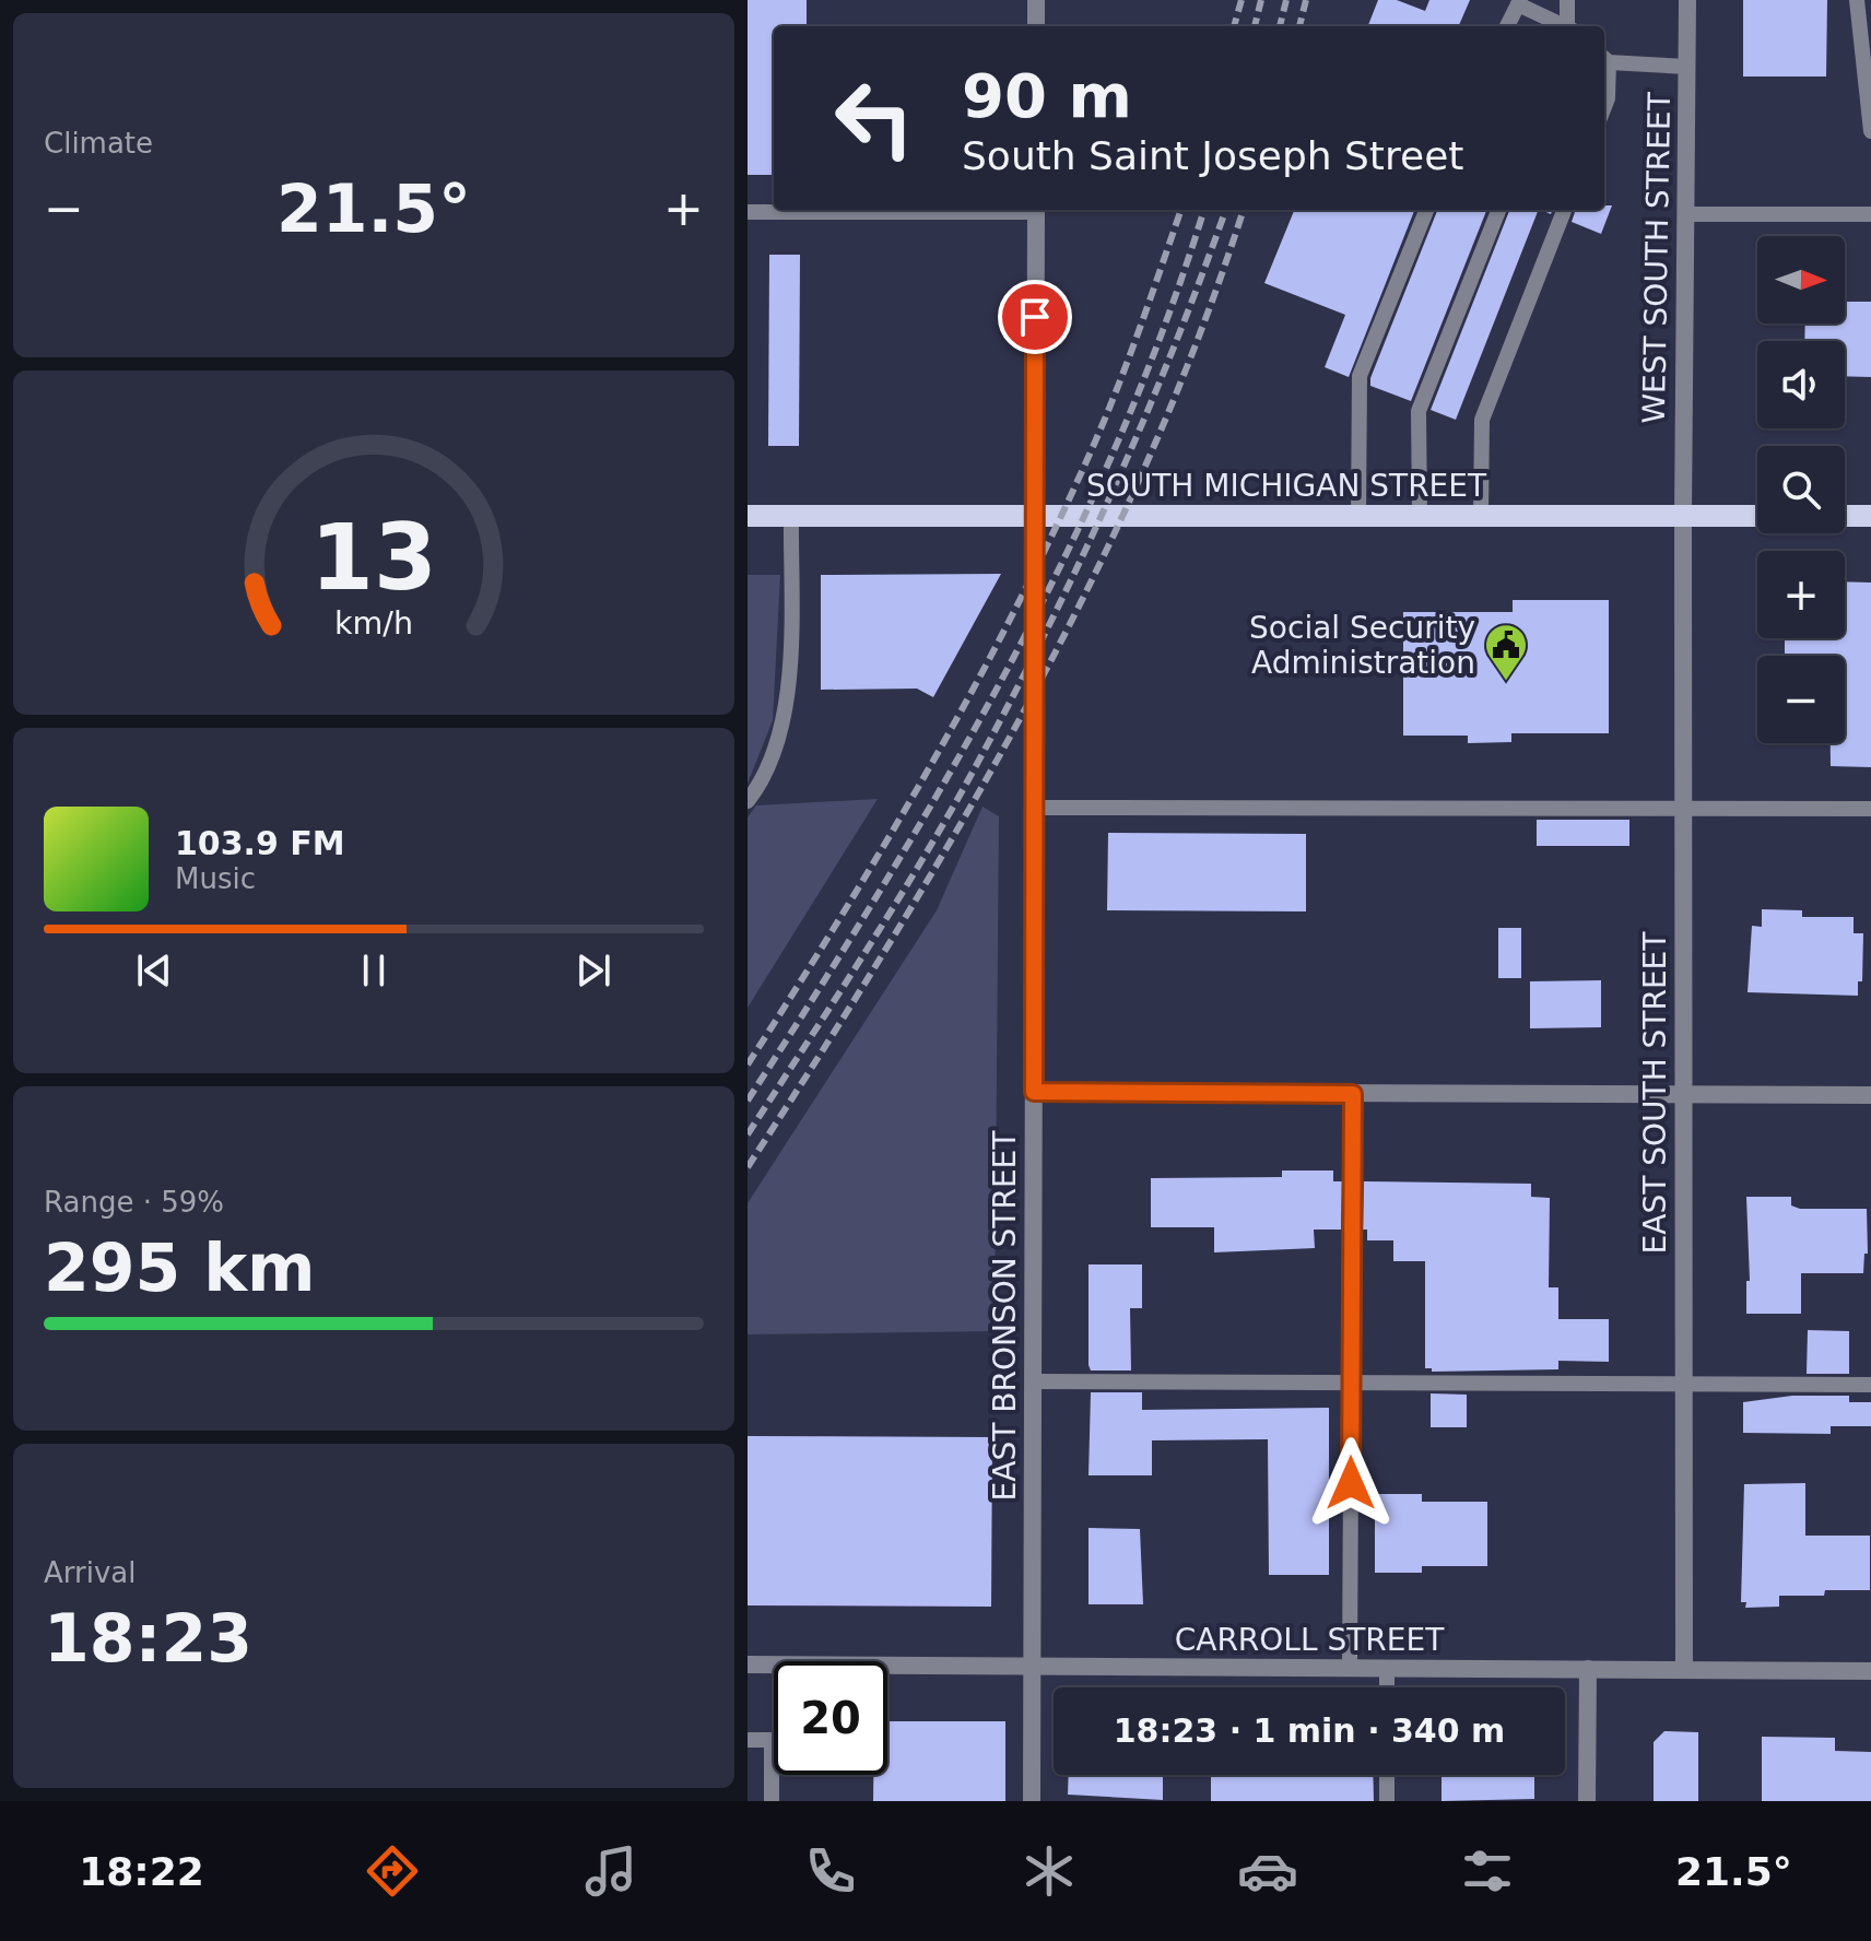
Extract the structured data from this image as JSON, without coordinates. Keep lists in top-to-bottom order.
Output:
{
  "streets": {
    "main road": ["SOUTH MICHIGAN STREET"],
    "street": [
      "WEST SOUTH STREET",
      "EAST SOUTH STREET",
      "EAST BRONSON STREET",
      "CARROLL STREET"
    ]
  },
  "crossings": [
    ["WEST SOUTH STREET", "SOUTH MICHIGAN STREET"],
    ["WEST SOUTH STREET", "EAST SOUTH STREET"],
    ["SOUTH MICHIGAN STREET", "EAST SOUTH STREET"],
    ["SOUTH MICHIGAN STREET", "EAST BRONSON STREET"],
    ["EAST SOUTH STREET", "CARROLL STREET"],
    ["EAST BRONSON STREET", "CARROLL STREET"]
  ],
  "places": {
    "public building": ["Social Security Administration"]
  },
  "north": "right",
  "page": {
    "tile": [
      "Climate",
      ["Range · 59%", "295 km"],
      ["Arrival", "18:23"]
    ],
    "turn": ["90 m", "South Saint Joseph Street"],
    "heat": ["−", "21.5°", "+"],
    "map_buttons": ["+", "−"],
    "song": ["103.9 FM", "Music"],
    "limit": "20",
    "trip": "18:23 · 1 min · 340 m",
    "tabs": ["18:22", "21.5°"],
    "gauge": ["13", "km/h"]
  }
}
